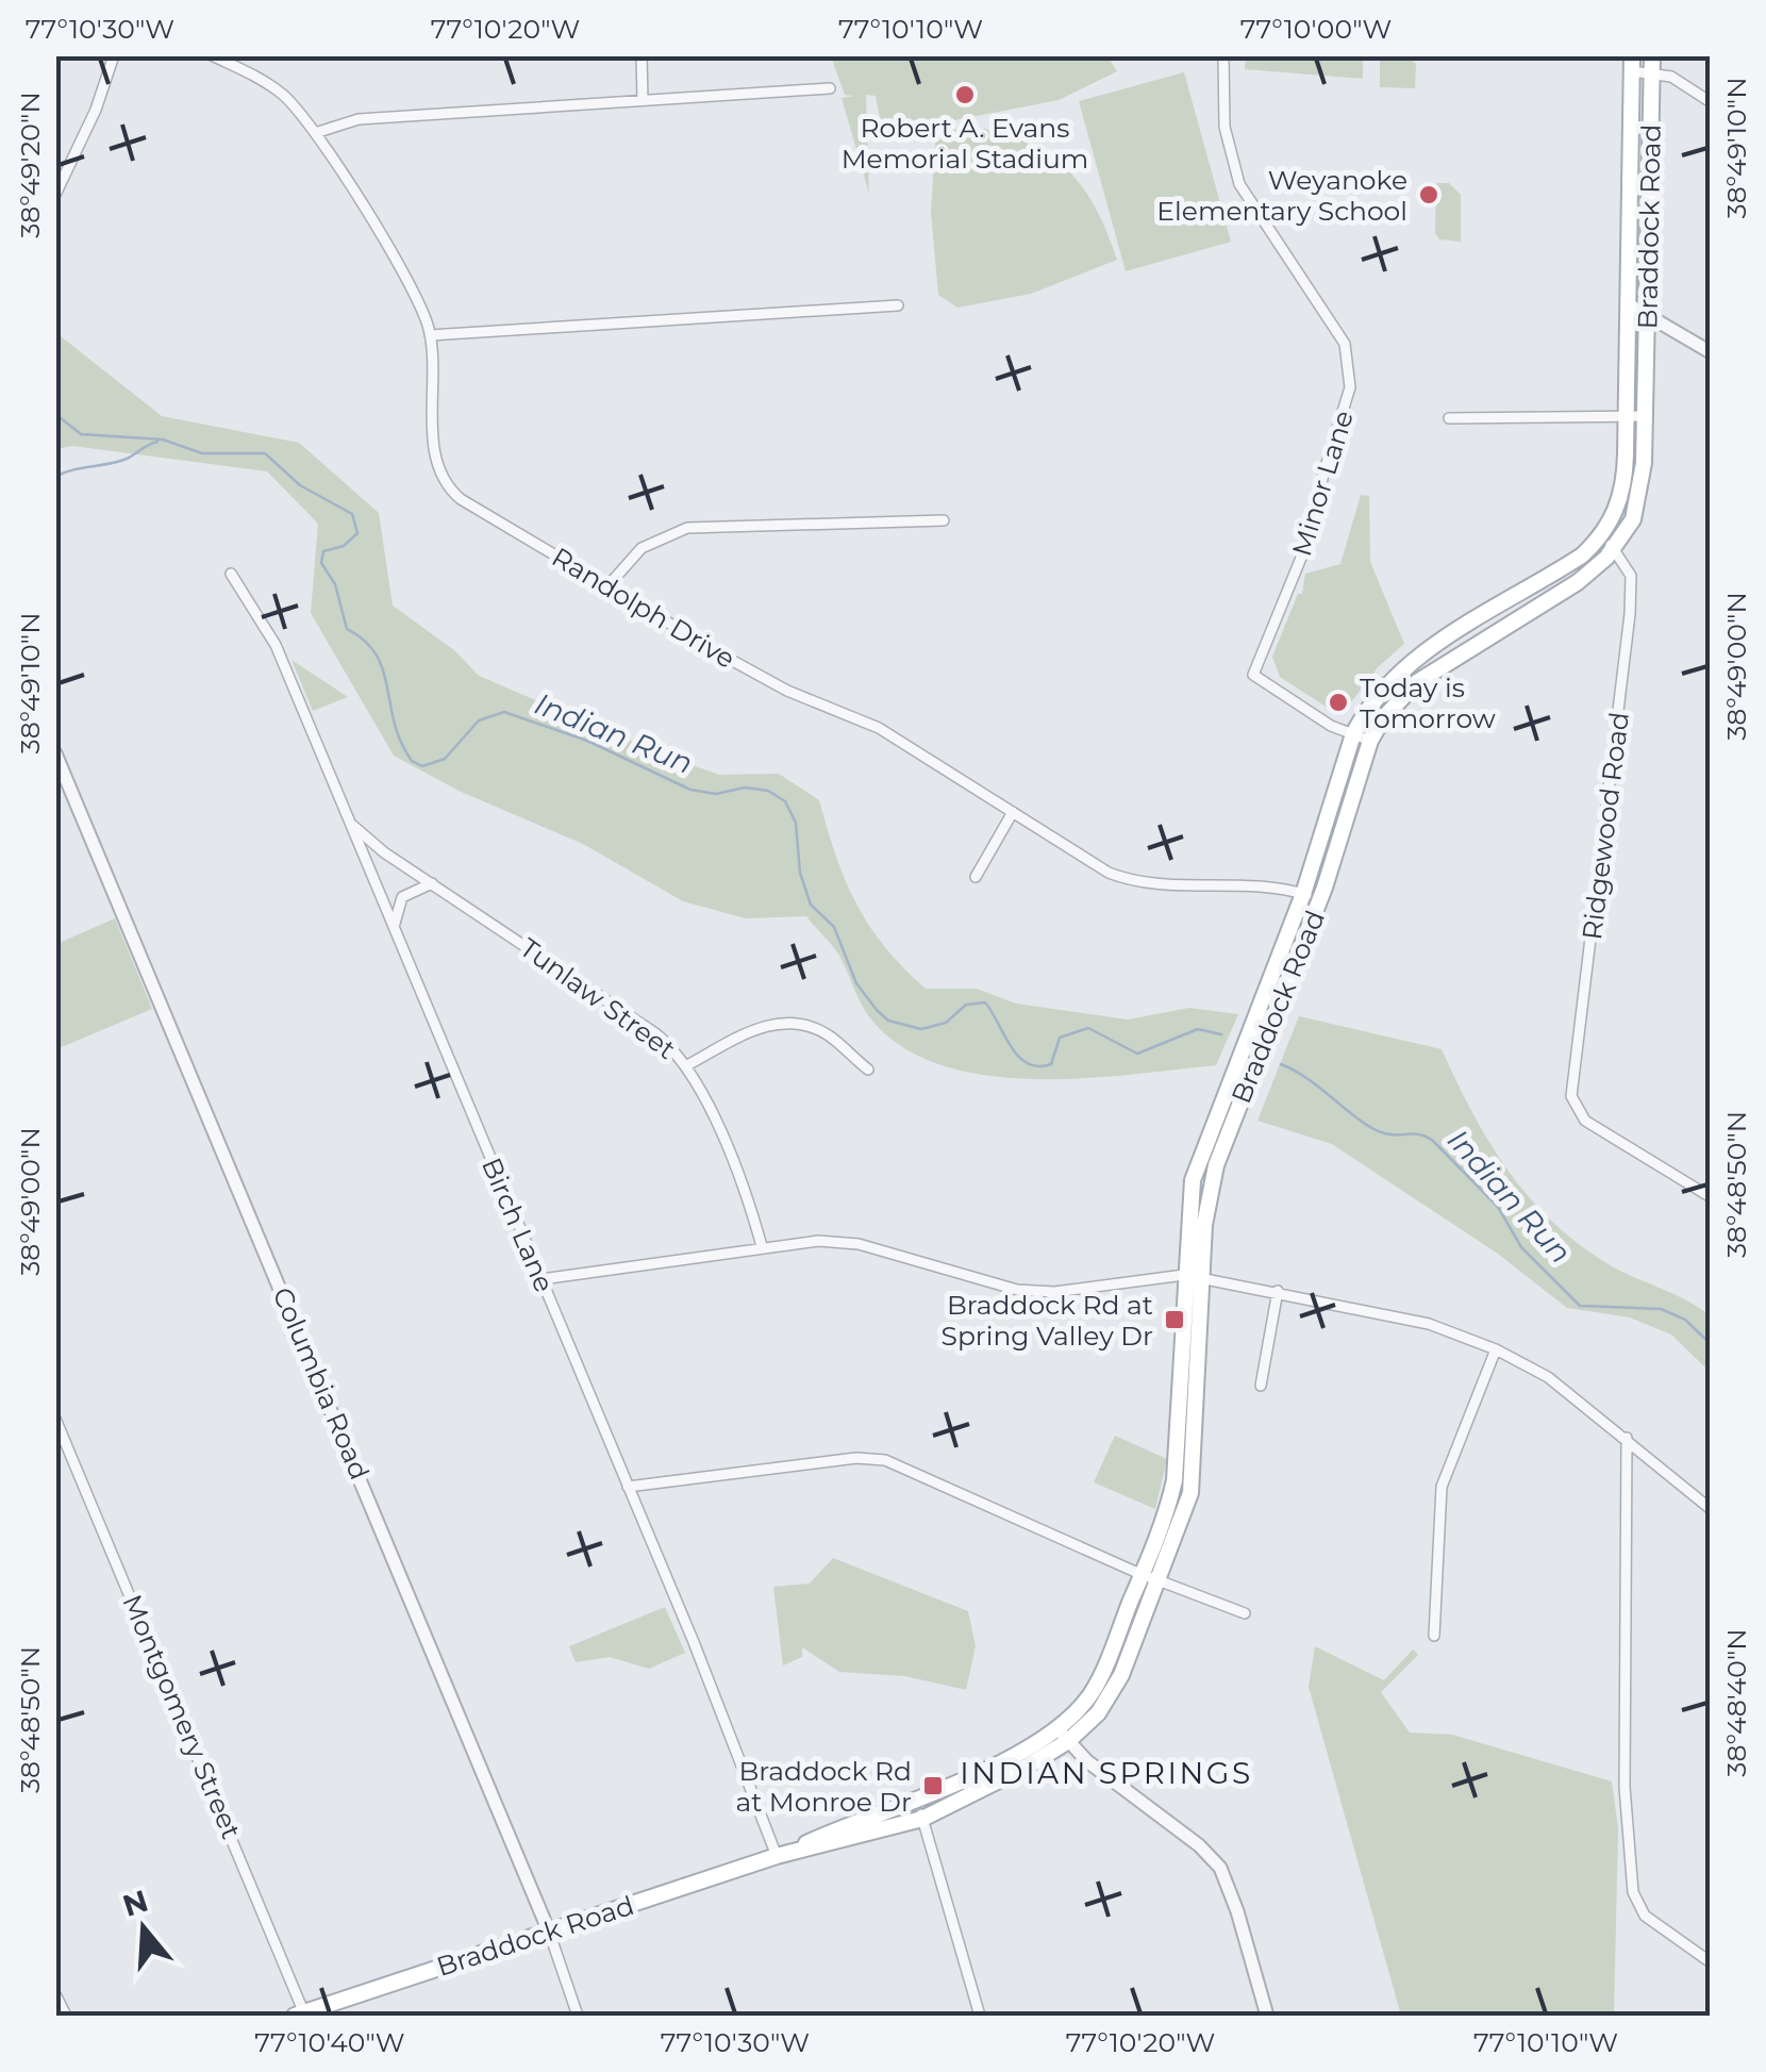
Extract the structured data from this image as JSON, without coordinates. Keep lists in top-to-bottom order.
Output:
{
  "streets": {
    "main road": ["Braddock Road"],
    "street": [
      "Minor Lane",
      "Randolph Drive",
      "Ridgewood Road",
      "Tunlaw Street",
      "Birch Lane",
      "Columbia Road",
      "Montgomery Street"
    ]
  },
  "crossings": [
    ["Braddock Road", "Minor Lane"],
    ["Braddock Road", "Randolph Drive"],
    ["Braddock Road", "Ridgewood Road"],
    ["Braddock Road", "Birch Lane"],
    ["Braddock Road", "Columbia Road"],
    ["Braddock Road", "Montgomery Street"],
    ["Tunlaw Street", "Birch Lane"]
  ],
  "districts": ["INDIAN SPRINGS"],
  "water": ["Indian Run"],
  "places": {
    "other": ["Robert A. Evans Memorial Stadium", "Weyanoke Elementary School", "Today is Tomorrow"],
    "transit": ["Braddock Rd at Spring Valley Dr", "Braddock Rd at Monroe Dr"]
  },
  "north": "top",
  "coordinates": [
    "77°10'30\"W",
    "77°10'20\"W",
    "77°10'10\"W",
    "77°10'00\"W",
    "38°49'10\"N",
    "38°49'20\"N",
    "38°49'00\"N",
    "38°48'50\"N",
    "38°48'40\"N",
    "77°10'40\"W"
  ]
}
